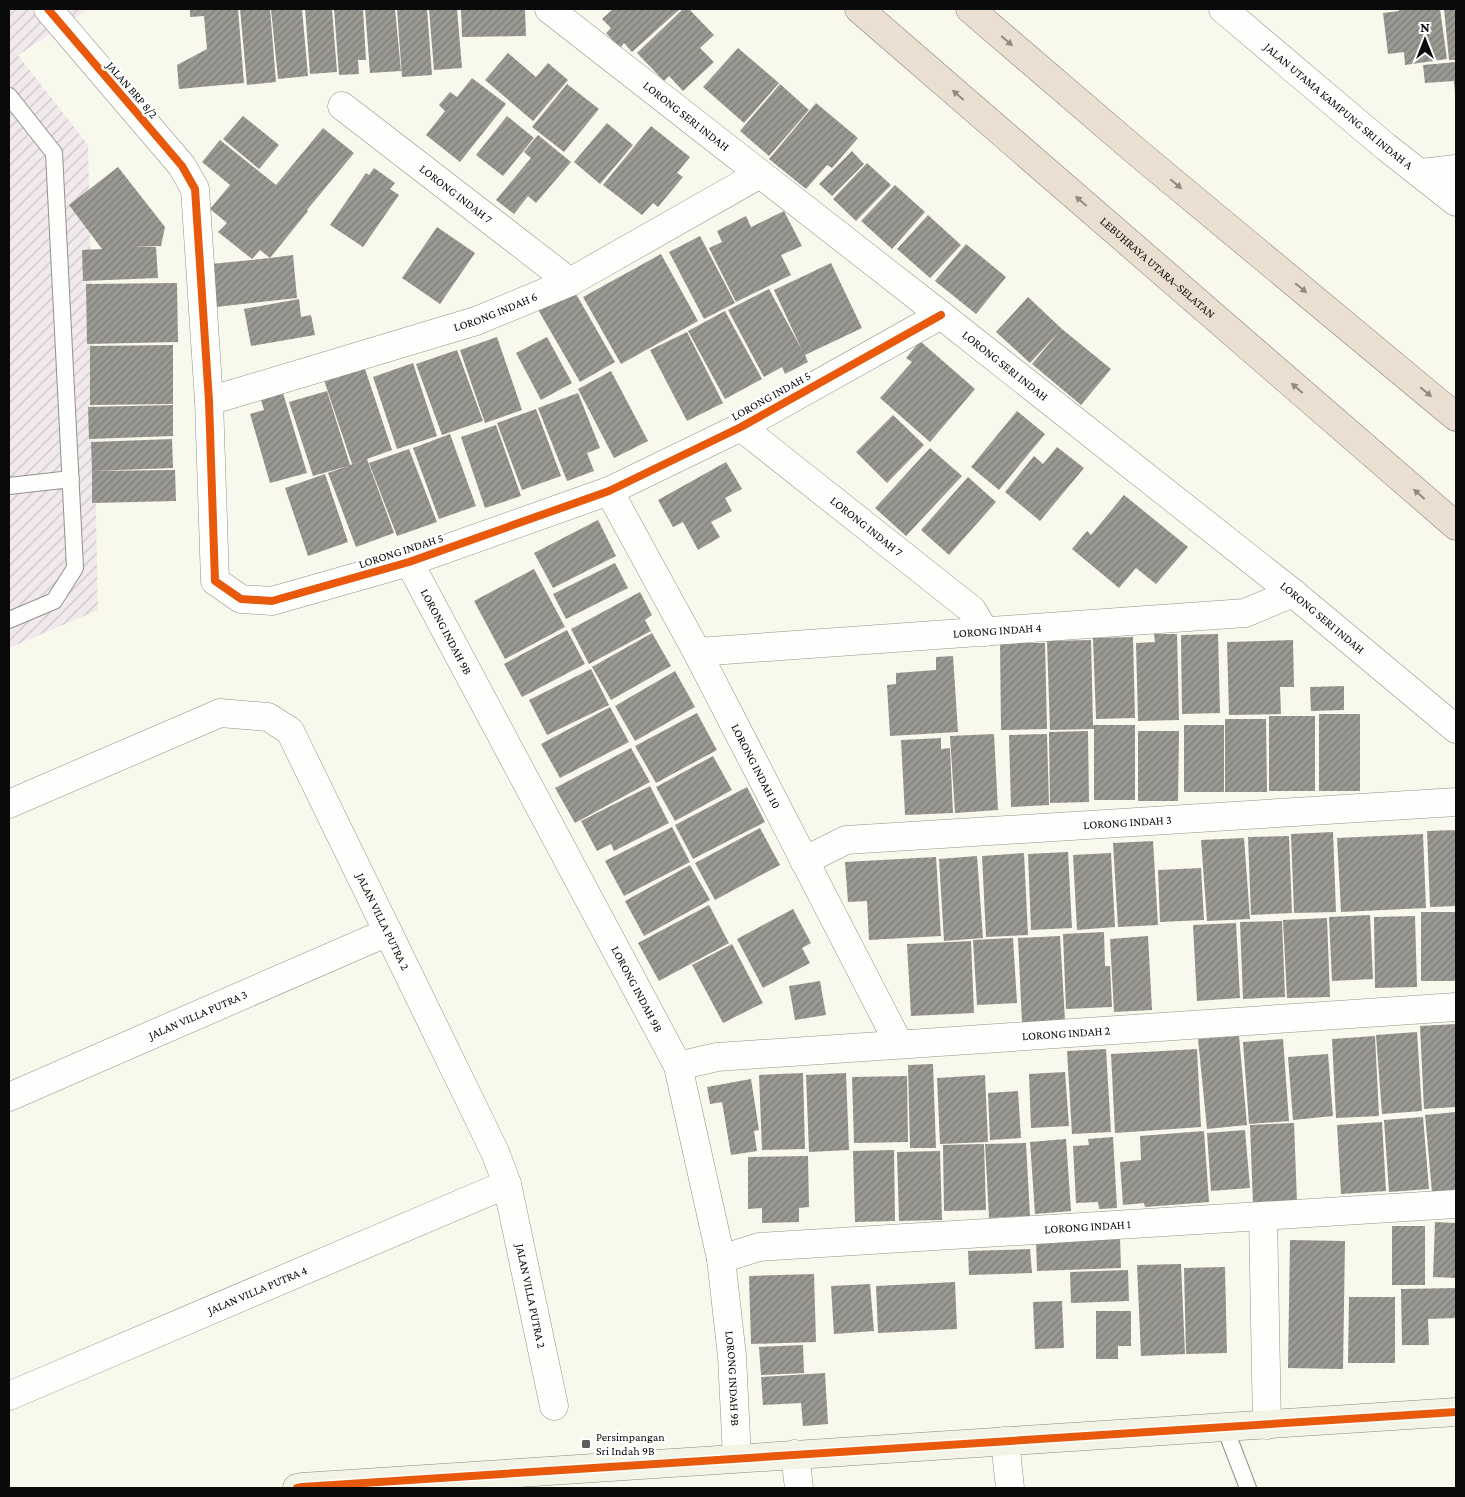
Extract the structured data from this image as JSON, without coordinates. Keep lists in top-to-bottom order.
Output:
{
  "streets": {
    "highway": ["LEBUHRAYA UTARA–SELATAN"],
    "street": [
      "JALAN BRP 8/2",
      "JALAN UTAMA KAMPUNG SRI INDAH A",
      "LORONG SERI INDAH",
      "LORONG INDAH 7",
      "LORONG INDAH 6",
      "LORONG INDAH 5",
      "LORONG INDAH 4",
      "LORONG INDAH 9B",
      "LORONG INDAH 10",
      "LORONG INDAH 3",
      "JALAN VILLA PUTRA 2",
      "JALAN VILLA PUTRA 3",
      "LORONG INDAH 2",
      "LORONG INDAH 1",
      "JALAN VILLA PUTRA 4"
    ]
  },
  "crossings": [
    ["JALAN BRP 8/2", "LORONG INDAH 5"],
    ["LORONG SERI INDAH", "LORONG INDAH 6"],
    ["LORONG SERI INDAH", "LORONG INDAH 5"],
    ["LORONG SERI INDAH", "LORONG INDAH 4"],
    ["LORONG INDAH 7", "LORONG INDAH 6"],
    ["LORONG INDAH 7", "LORONG INDAH 5"],
    ["LORONG INDAH 7", "LORONG INDAH 4"],
    ["LORONG INDAH 6", "LORONG INDAH 5"],
    ["LORONG INDAH 5", "LORONG INDAH 9B"],
    ["LORONG INDAH 5", "LORONG INDAH 10"],
    ["LORONG INDAH 4", "LORONG INDAH 10"],
    ["LORONG INDAH 9B", "LORONG INDAH 2"],
    ["LORONG INDAH 9B", "LORONG INDAH 1"],
    ["LORONG INDAH 10", "LORONG INDAH 3"],
    ["LORONG INDAH 10", "LORONG INDAH 2"],
    ["JALAN VILLA PUTRA 2", "JALAN VILLA PUTRA 3"],
    ["JALAN VILLA PUTRA 2", "JALAN VILLA PUTRA 4"]
  ],
  "places": {
    "transit": ["Persimpangan Sri Indah 9B"]
  },
  "north": "top"
}
